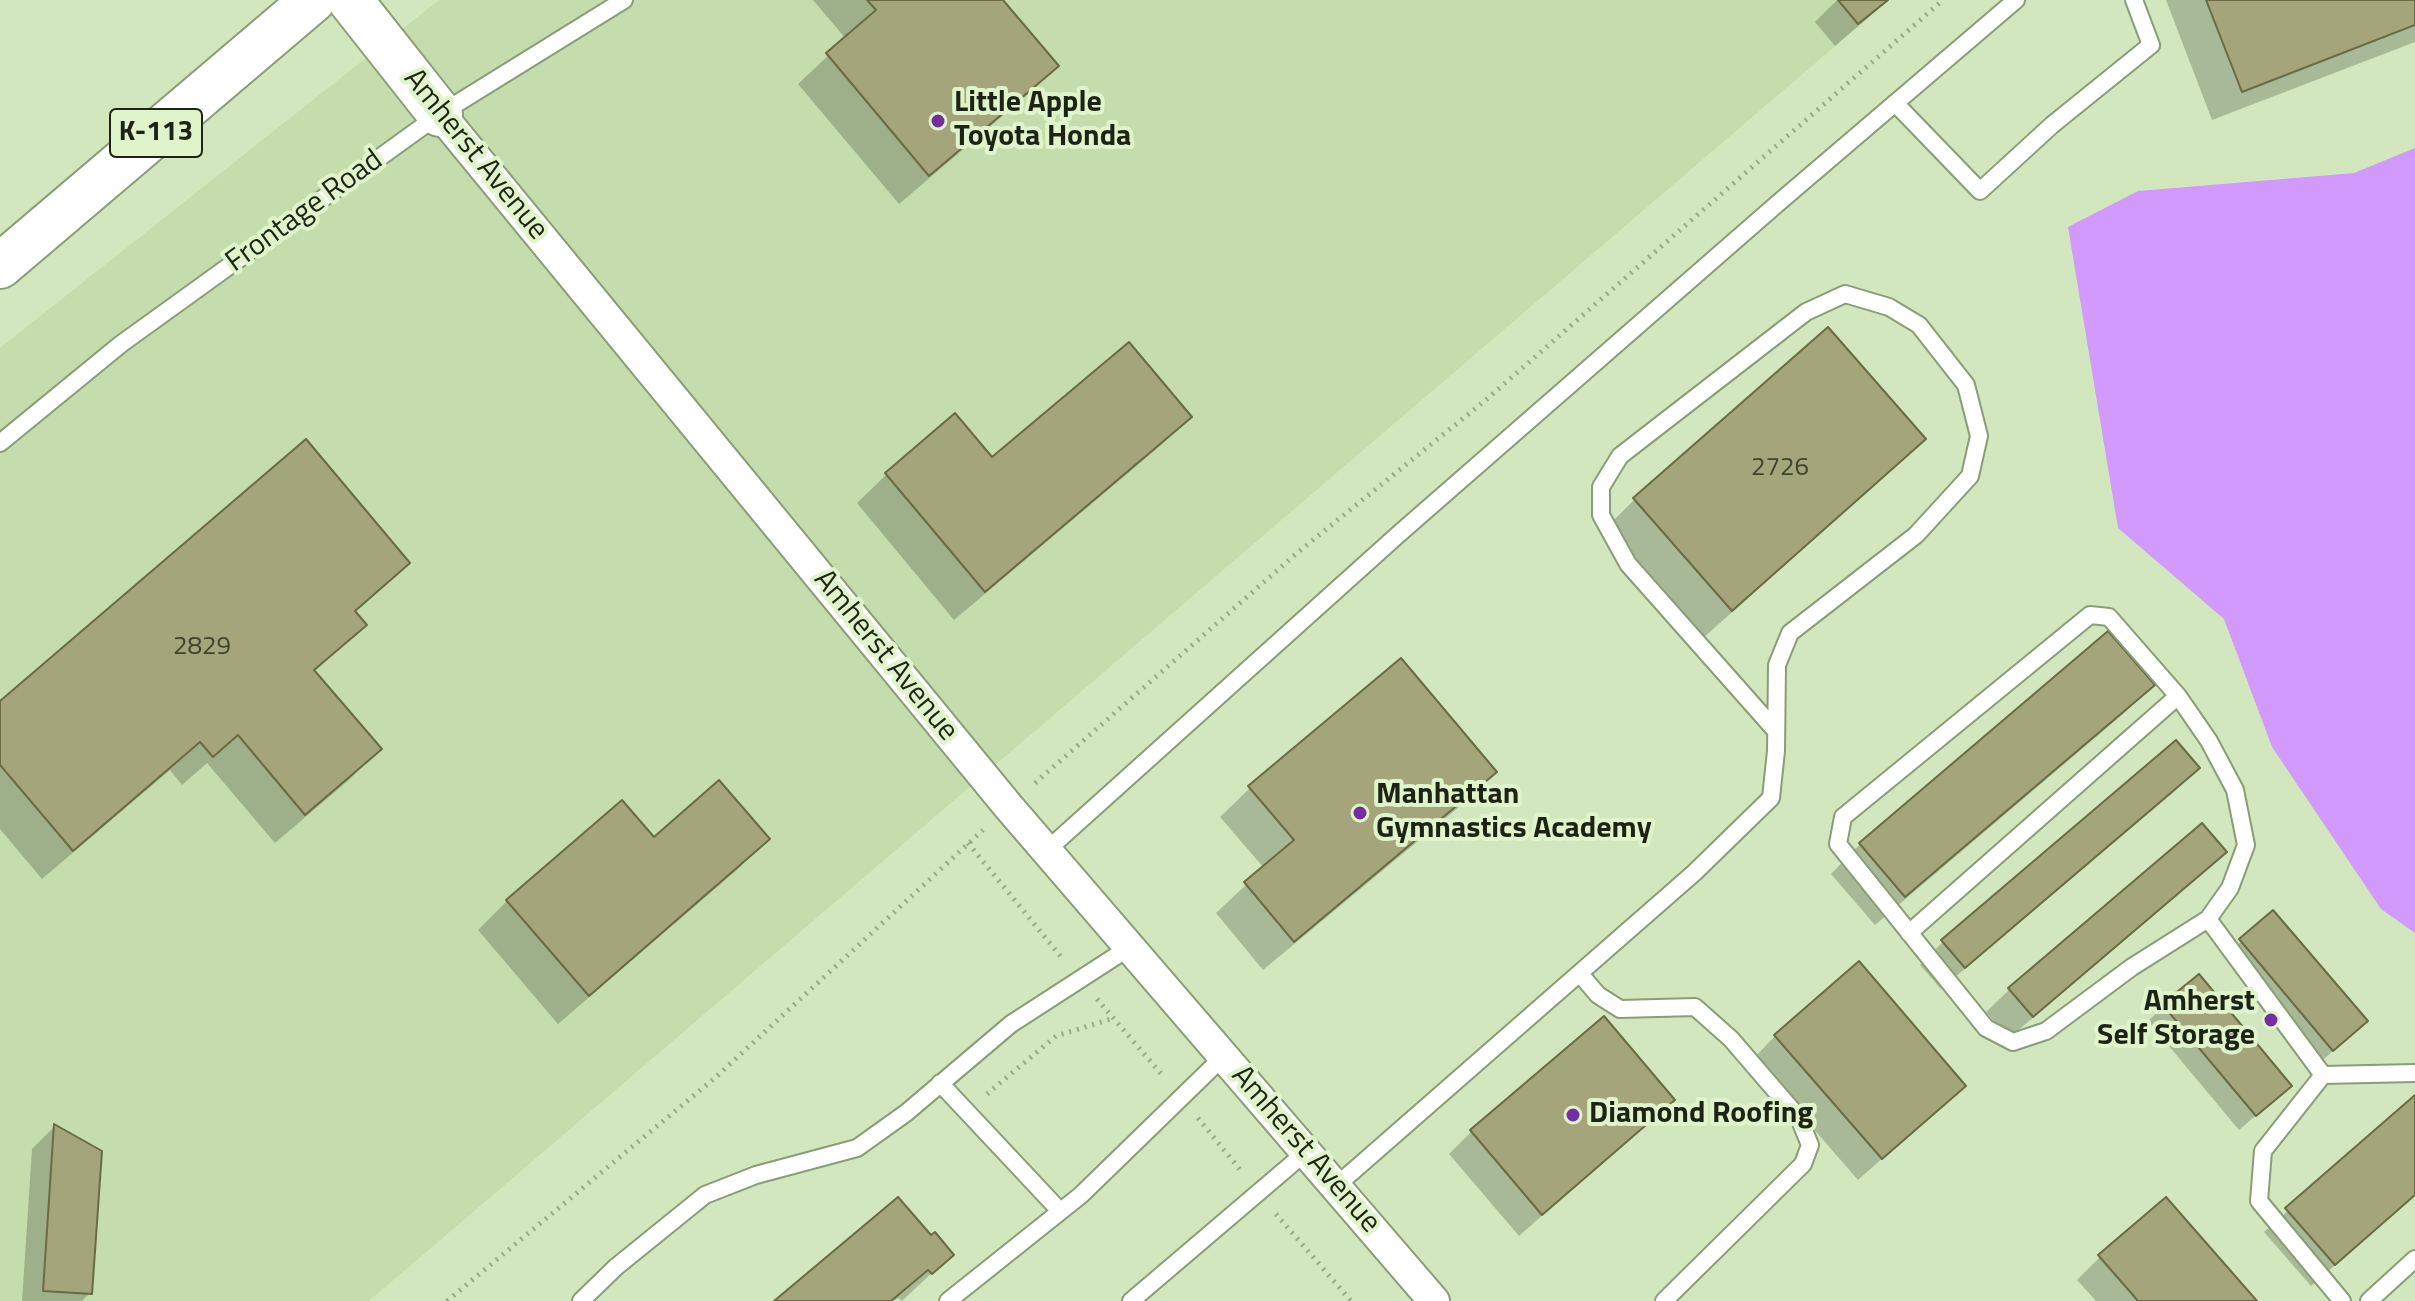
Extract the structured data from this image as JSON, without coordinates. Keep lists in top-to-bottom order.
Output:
{
  "streets": {
    "main road": ["K-113", "Amherst Avenue"],
    "lane": ["Frontage Road"]
  },
  "crossings": [
    ["Amherst Avenue", "Frontage Road"]
  ],
  "places": [
    "Little Apple Toyota Honda",
    "Manhattan Gymnastics Academy",
    "Amherst Self Storage",
    "Diamond Roofing"
  ],
  "house_numbers": ["2726", "2829"]
}
